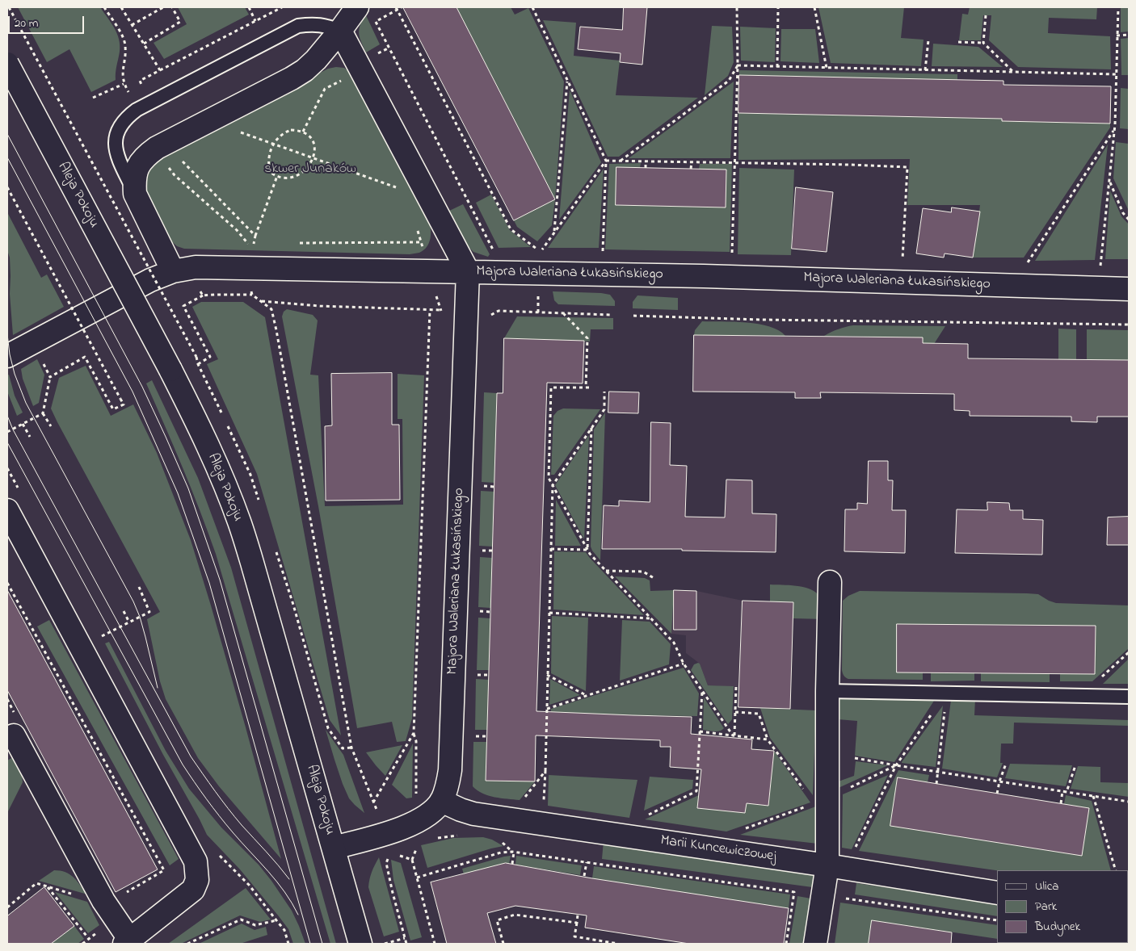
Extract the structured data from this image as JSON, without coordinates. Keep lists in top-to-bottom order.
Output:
{
  "streets": {
    "street": ["Aleja Pokoju", "Majora Waleriana Łukasińskiego", "Marii Kuncewiczowej"]
  },
  "crossings": [
    ["Aleja Pokoju", "Majora Waleriana Łukasińskiego"],
    ["Majora Waleriana Łukasińskiego", "Marii Kuncewiczowej"]
  ],
  "parks": ["skwer Junaków"],
  "legend": ["Ulica", "Park", "Budynek"],
  "scale_bar": "20 m"
}
